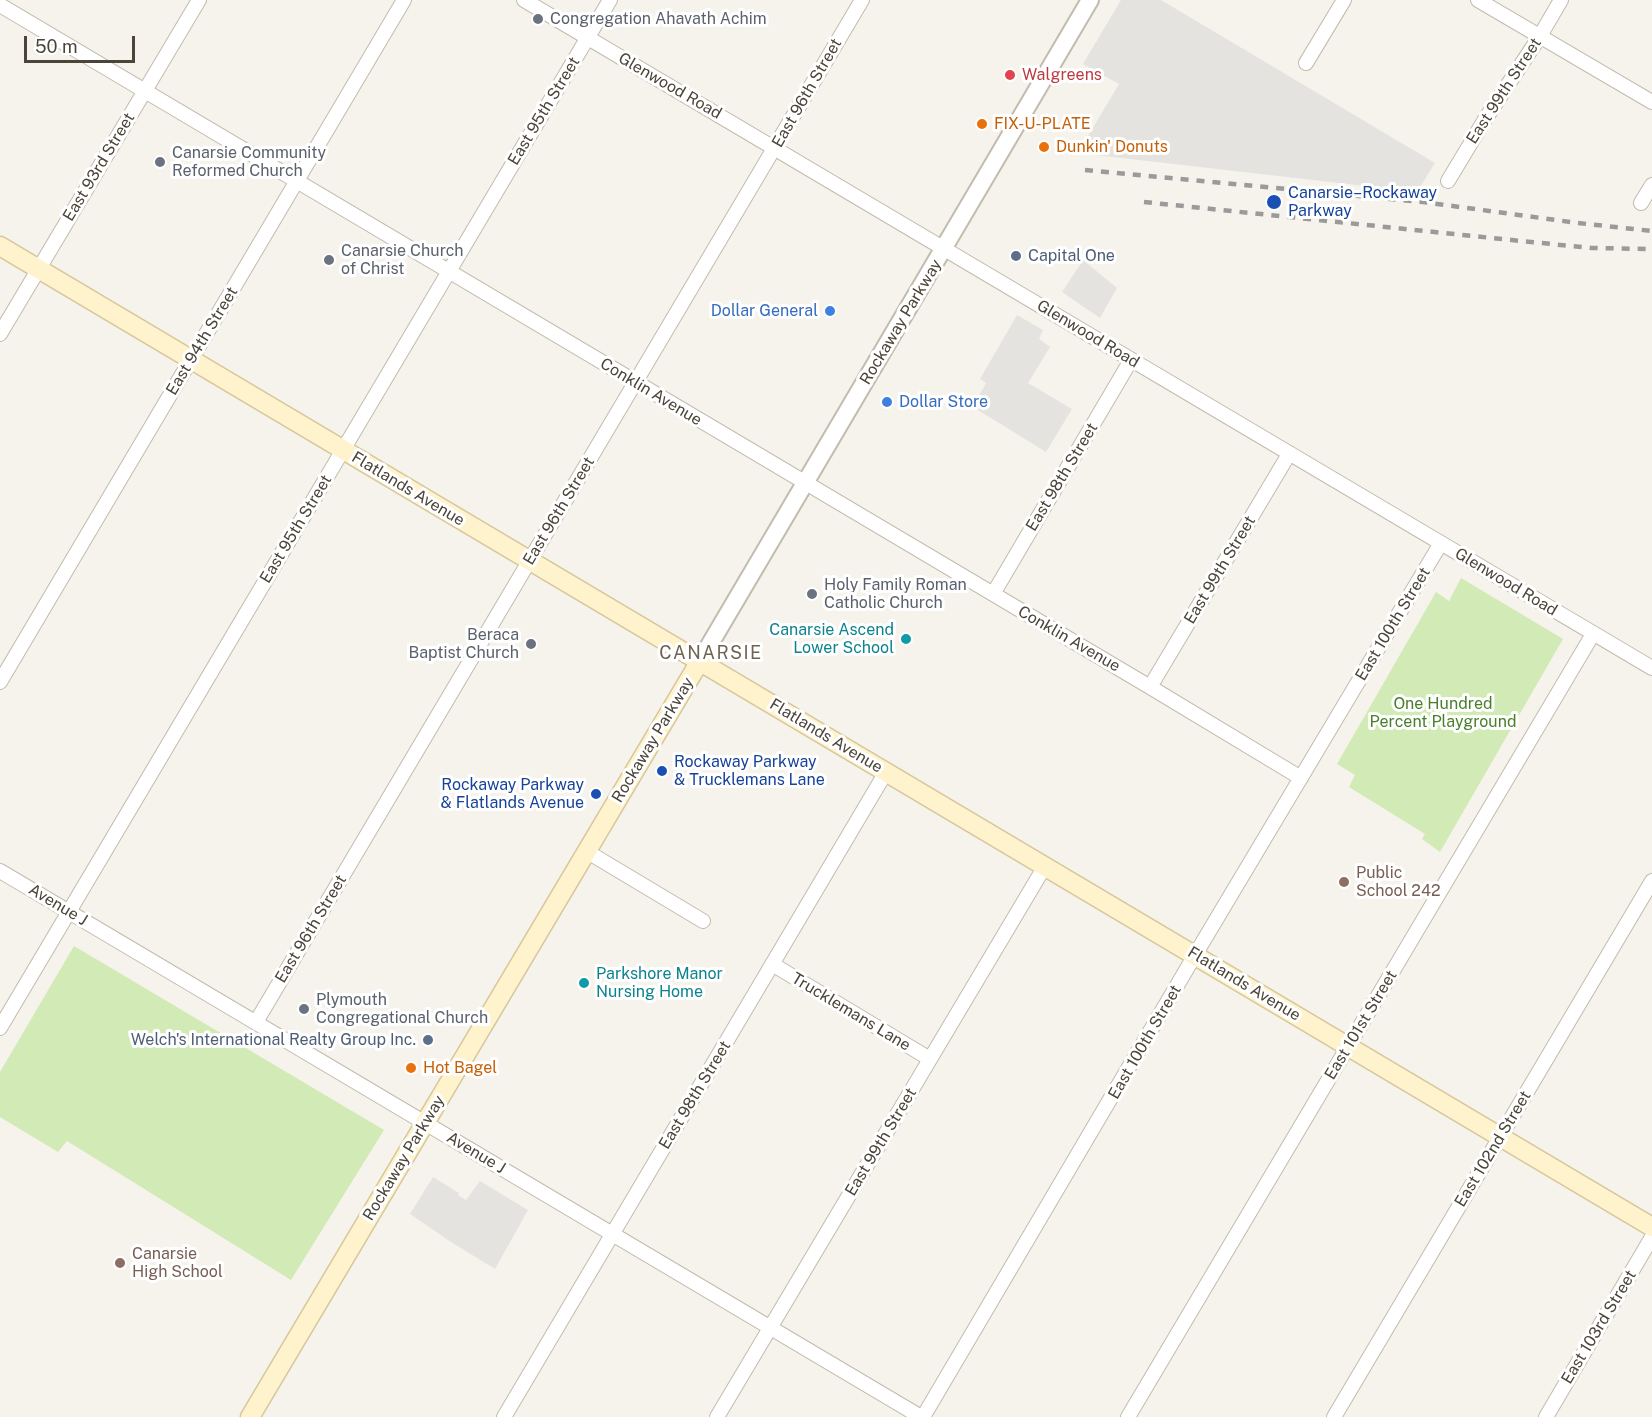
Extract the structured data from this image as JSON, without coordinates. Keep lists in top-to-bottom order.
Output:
{
  "streets": {
    "main road": ["Rockaway Parkway", "Flatlands Avenue"],
    "street": [
      "Glenwood Road",
      "East 99th Street",
      "East 96th Street",
      "East 95th Street",
      "East 93rd Street",
      "East 94th Street",
      "Conklin Avenue",
      "East 98th Street",
      "East 100th Street",
      "Avenue J",
      "Trucklemans Lane",
      "East 101st Street",
      "East 102nd Street",
      "East 103rd Street"
    ]
  },
  "crossings": [
    ["Glenwood Road", "East 99th Street"],
    ["Glenwood Road", "East 96th Street"],
    ["Glenwood Road", "East 95th Street"],
    ["Glenwood Road", "Rockaway Parkway"],
    ["Glenwood Road", "East 98th Street"],
    ["Glenwood Road", "East 100th Street"],
    ["Glenwood Road", "East 101st Street"],
    ["East 99th Street", "Conklin Avenue"],
    ["East 99th Street", "Flatlands Avenue"],
    ["East 99th Street", "Avenue J"],
    ["East 99th Street", "Trucklemans Lane"],
    ["East 96th Street", "Conklin Avenue"],
    ["East 96th Street", "Flatlands Avenue"],
    ["East 96th Street", "Avenue J"],
    ["East 95th Street", "Conklin Avenue"],
    ["East 95th Street", "Flatlands Avenue"],
    ["East 95th Street", "Avenue J"],
    ["East 93rd Street", "Conklin Avenue"],
    ["East 93rd Street", "Flatlands Avenue"],
    ["Rockaway Parkway", "Conklin Avenue"],
    ["Rockaway Parkway", "Flatlands Avenue"],
    ["Rockaway Parkway", "Avenue J"],
    ["East 94th Street", "Conklin Avenue"],
    ["East 94th Street", "Flatlands Avenue"],
    ["Conklin Avenue", "East 98th Street"],
    ["Conklin Avenue", "East 100th Street"],
    ["East 98th Street", "Flatlands Avenue"],
    ["East 98th Street", "Avenue J"],
    ["East 98th Street", "Trucklemans Lane"],
    ["Flatlands Avenue", "East 100th Street"],
    ["Flatlands Avenue", "East 101st Street"],
    ["Flatlands Avenue", "East 102nd Street"],
    ["East 100th Street", "Avenue J"]
  ],
  "districts": ["CANARSIE"],
  "parks": ["One Hundred Percent Playground"],
  "places": [
    "Congregation Ahavath Achim",
    "Walgreens",
    "FIX-U-PLATE",
    "Dunkin' Donuts",
    "Canarsie Community Reformed Church",
    "Canarsie–Rockaway Parkway",
    "Capital One",
    "Canarsie Church of Christ",
    "Dollar General",
    "Dollar Store",
    "Holy Family Roman Catholic Church",
    "Canarsie Ascend Lower School",
    "Beraca Baptist Church",
    "Rockaway Parkway & Trucklemans Lane",
    "Rockaway Parkway & Flatlands Avenue",
    "Public School 242",
    "Parkshore Manor Nursing Home",
    "Plymouth Congregational Church",
    "Welch's International Realty Group Inc.",
    "Hot Bagel",
    "Canarsie High School"
  ],
  "scale_bar": "50 m"
}
